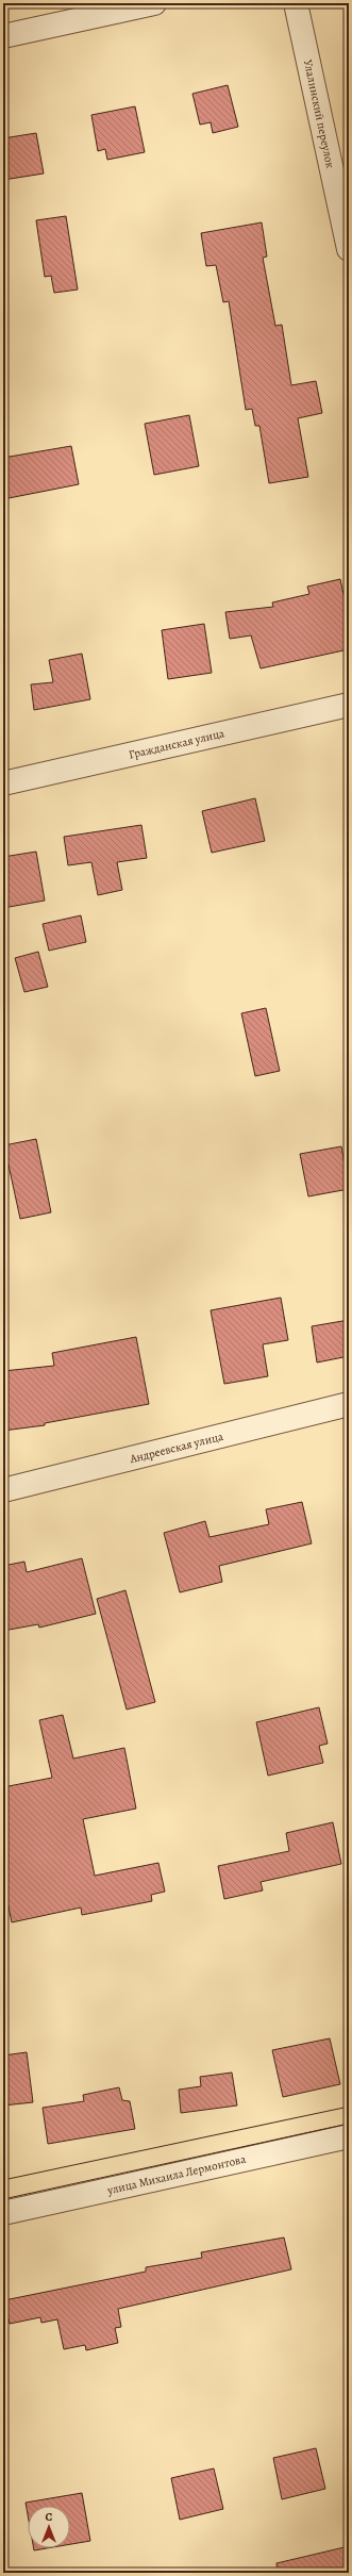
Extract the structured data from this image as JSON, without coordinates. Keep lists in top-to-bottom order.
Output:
{
  "streets": {
    "street": [
      "Улалинский переулок",
      "Гражданская улица",
      "Андреевская улица",
      "улица Михаила Лермонтова"
    ]
  },
  "north": "top"
}
